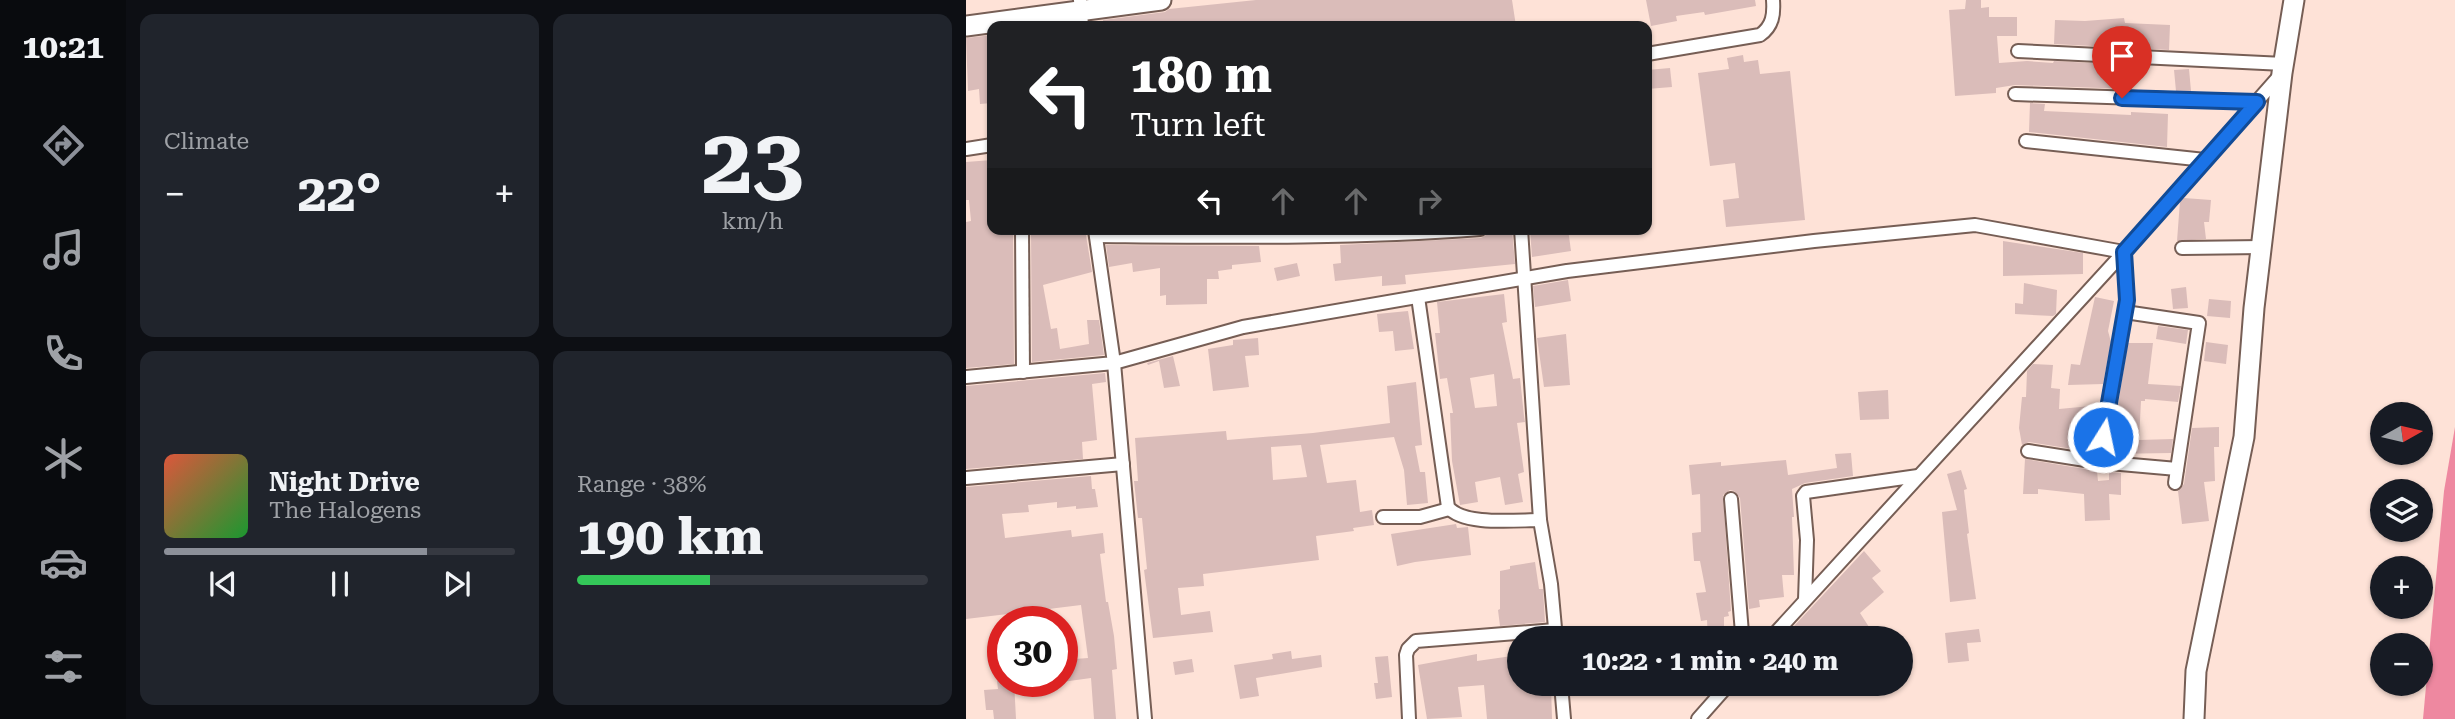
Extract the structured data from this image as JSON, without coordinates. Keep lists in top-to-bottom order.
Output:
{
  "north": "right",
  "page": {
    "tabs": "10:21",
    "tile": [
      "Climate",
      ["23", "km/h"],
      ["Range · 38%", "190 km"]
    ],
    "turn": ["180 m", "Turn left"],
    "heat": ["−", "22°", "+"],
    "map_buttons": ["+", "−"],
    "song": ["Night Drive", "The Halogens"],
    "limit": "30",
    "trip": "10:22 · 1 min · 240 m"
  }
}
